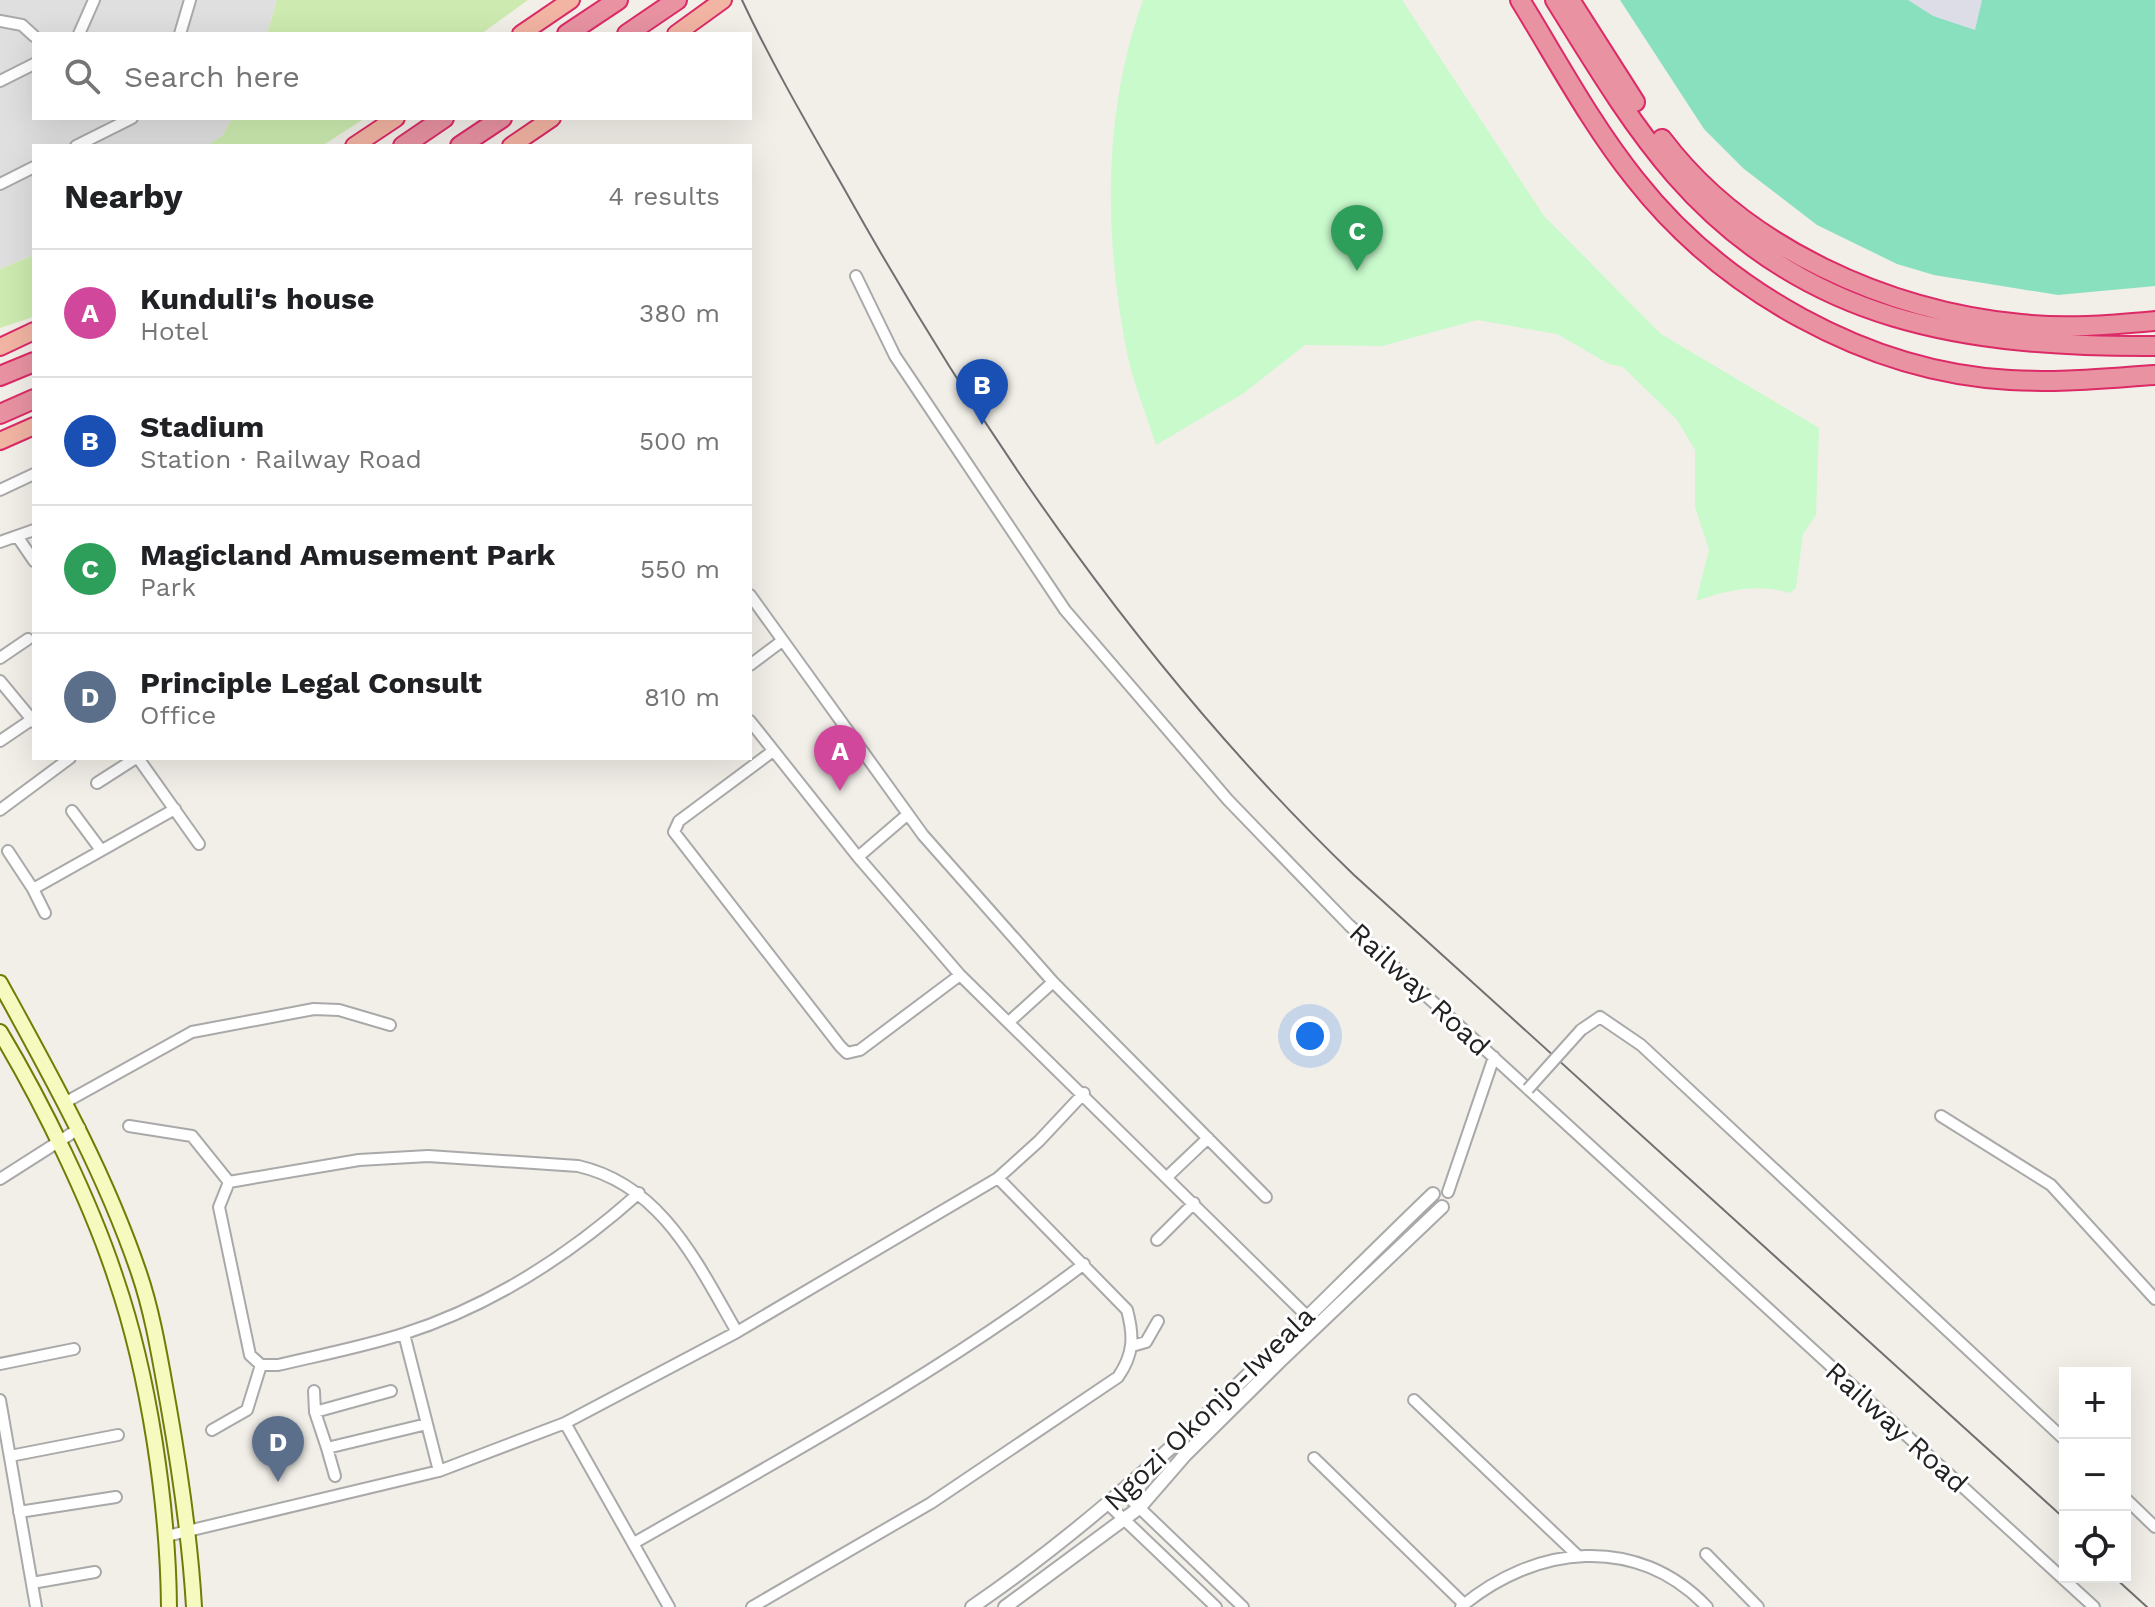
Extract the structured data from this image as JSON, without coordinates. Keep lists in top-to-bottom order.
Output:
{
  "streets": {
    "street": ["Railway Road", "Ngozi Okonjo-Iweala"]
  },
  "page": {
    "search": "Search here",
    "heading": ["Nearby", "4 results"],
    "pins": [
      "C",
      "B",
      "A",
      "D"
    ],
    "list": [
      {
        "mark": "A",
        "name": "Kunduli's house",
        "note": "Hotel",
        "value": "380 m"
      },
      {
        "mark": "B",
        "name": "Stadium",
        "note": "Station · Railway Road",
        "value": "500 m"
      },
      {
        "mark": "C",
        "name": "Magicland Amusement Park",
        "note": "Park",
        "value": "550 m"
      },
      {
        "mark": "D",
        "name": "Principle Legal Consult",
        "note": "Office",
        "value": "810 m"
      }
    ],
    "map_buttons": ["+", "−"]
  }
}
